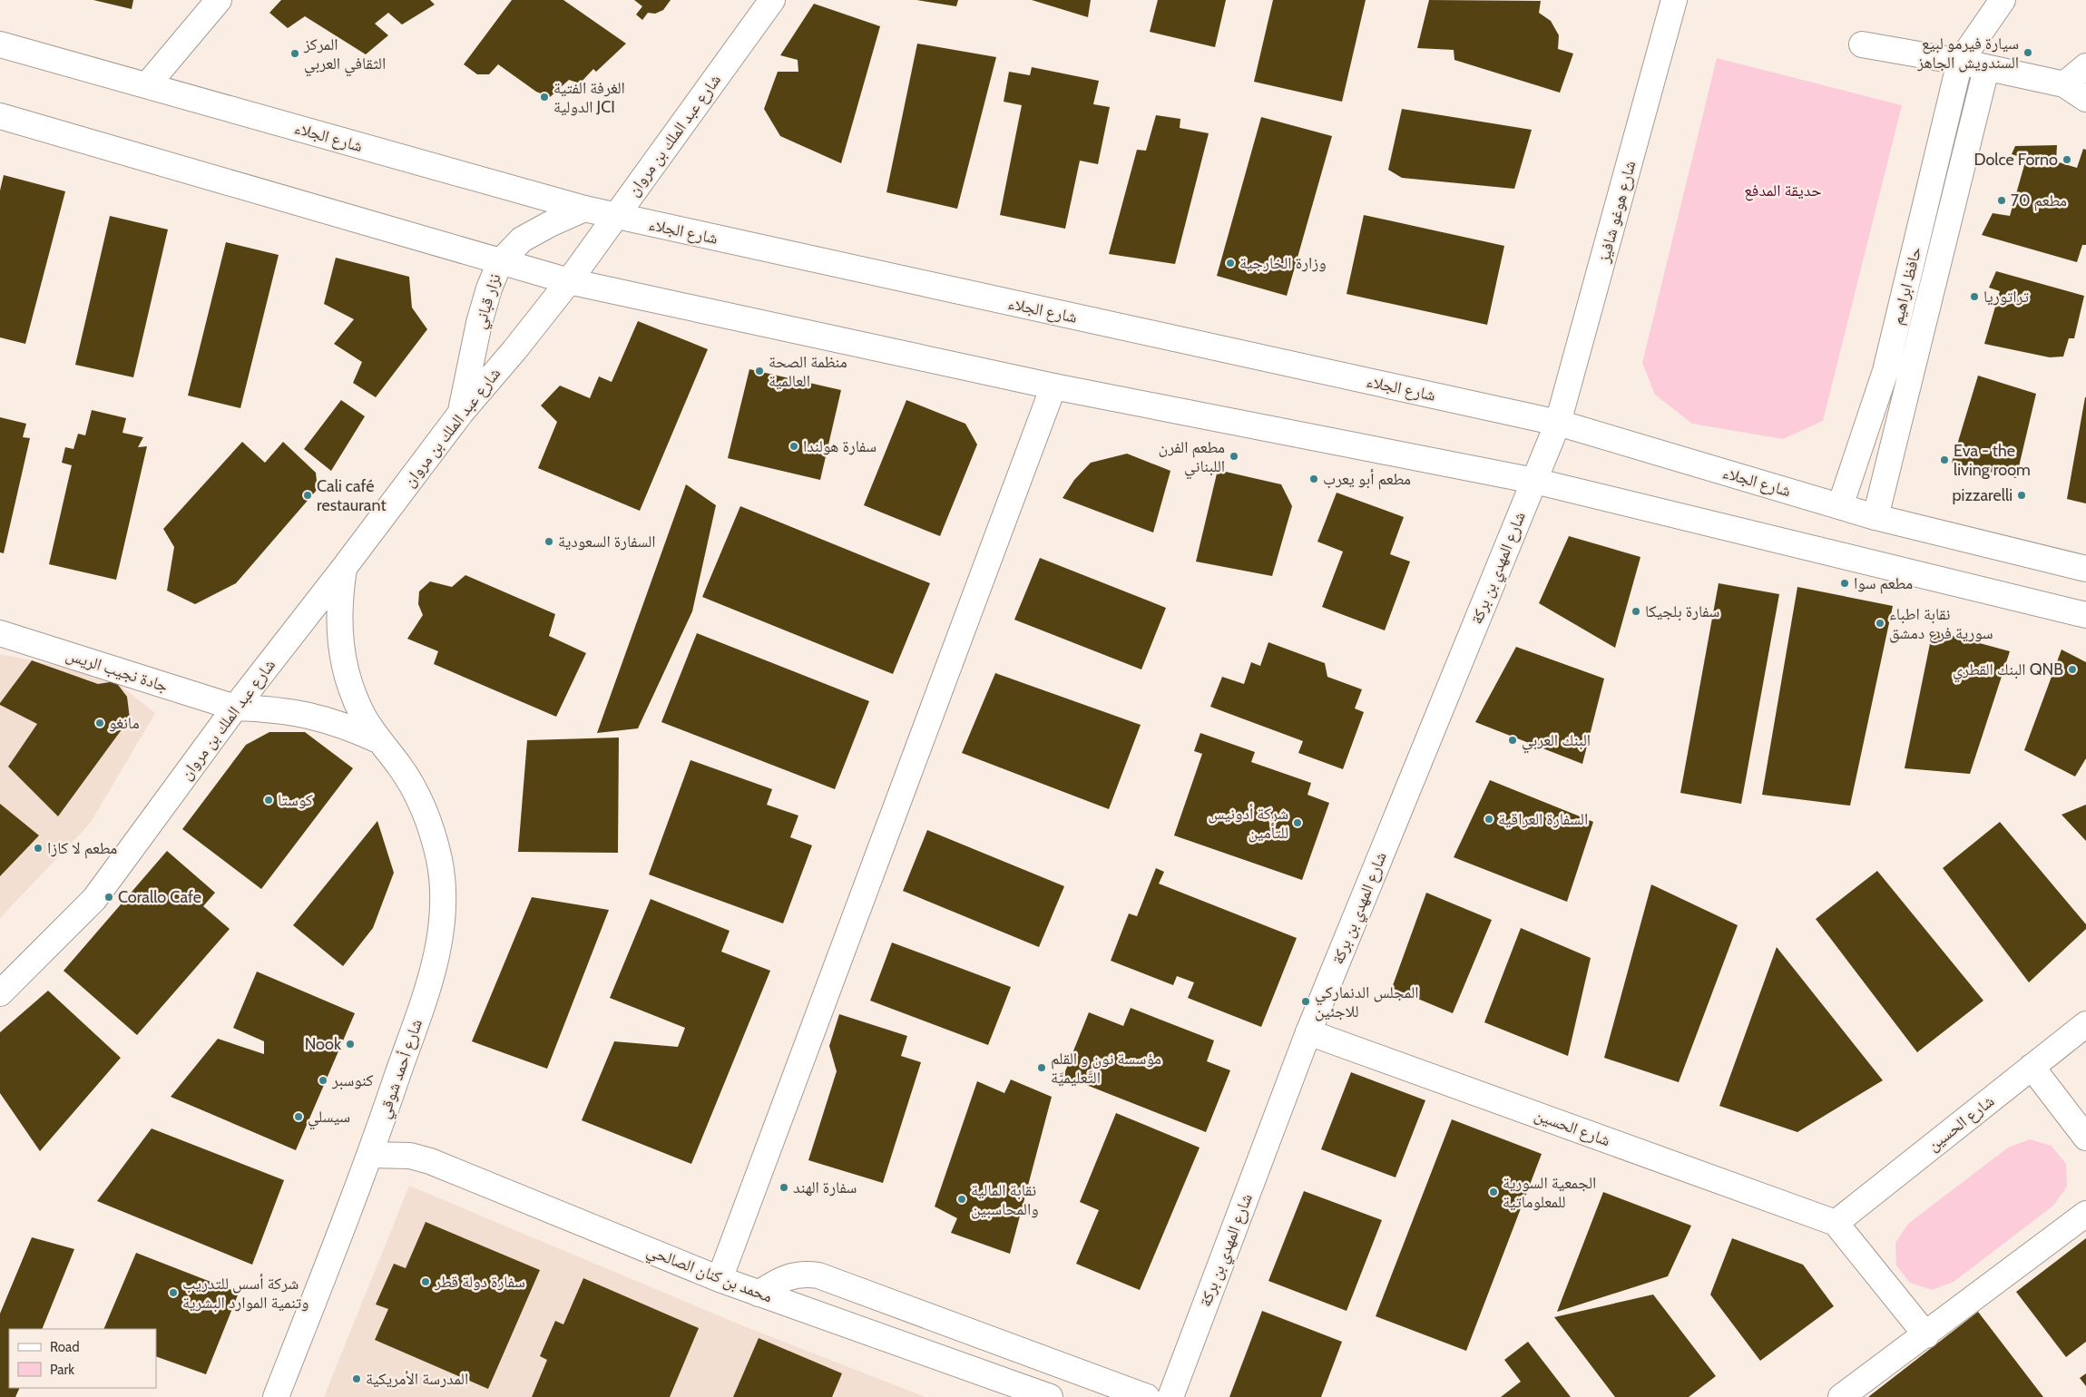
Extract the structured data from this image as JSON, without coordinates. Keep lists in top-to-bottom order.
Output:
{
  "streets": {
    "street": [
      "شارع عبد الملك بن مروان",
      "شارع الجلاء",
      "شارع هوغو شافيز",
      "حافظ ابراهيم",
      "نزار قباني",
      "شارع المهدي بن بركة",
      "جادة نجيب الريس",
      "شارع أحمد شوقي",
      "شارع الحسين",
      "محمد بن كنان الصالحي"
    ]
  },
  "crossings": [
    ["شارع عبد الملك بن مروان", "شارع الجلاء"],
    ["شارع عبد الملك بن مروان", "نزار قباني"],
    ["شارع عبد الملك بن مروان", "جادة نجيب الريس"],
    ["شارع عبد الملك بن مروان", "شارع أحمد شوقي"],
    ["شارع الجلاء", "شارع هوغو شافيز"],
    ["شارع الجلاء", "حافظ ابراهيم"],
    ["شارع الجلاء", "نزار قباني"],
    ["شارع الجلاء", "شارع المهدي بن بركة"],
    ["شارع هوغو شافيز", "شارع المهدي بن بركة"],
    ["شارع المهدي بن بركة", "شارع الحسين"],
    ["جادة نجيب الريس", "شارع أحمد شوقي"],
    ["شارع أحمد شوقي", "محمد بن كنان الصالحي"]
  ],
  "parks": ["حديقة المدفع"],
  "places": [
    "سيارة فيرمو لبيع السندويش الجاهز",
    "المركز الثقافي العربي",
    "الغرفة الفتية الدولية JCI",
    "Dolce Forno",
    "مطعم 70",
    "وزارة الخارجية",
    "تراتوريا",
    "منظمة الصحة العالمية",
    "سفارة هولندا",
    "مطعم الفرن اللبناني",
    "Eva - the living room",
    "مطعم أبو يعرب",
    "Cali café restaurant",
    "pizzarelli",
    "السفارة السعودية",
    "مطعم سوا",
    "سفارة بلجيكا",
    "نقابة اطباء سورية فرع دمشق",
    "البنك القطري QNB",
    "مانغو",
    "البنك العربي",
    "كوستا",
    "السفارة العراقية",
    "شركة أدونيس للتأمين",
    "مطعم لا كازا",
    "Corallo Cafe",
    "المجلس الدنماركي للاجئين",
    "Nook",
    "مؤسسة نون و القلم التَّعليميَّة",
    "كنوسبر",
    "سيسلي",
    "سفارة الهند",
    "الجمعية السورية للمعلوماتية",
    "نقابة المالية والمحاسبين",
    "سفارة دولة قطر",
    "شركة أسس للتدريب وتنمية الموارد البشرية",
    "المدرسة الأمريكية"
  ],
  "legend": ["Road", "Park"]
}
